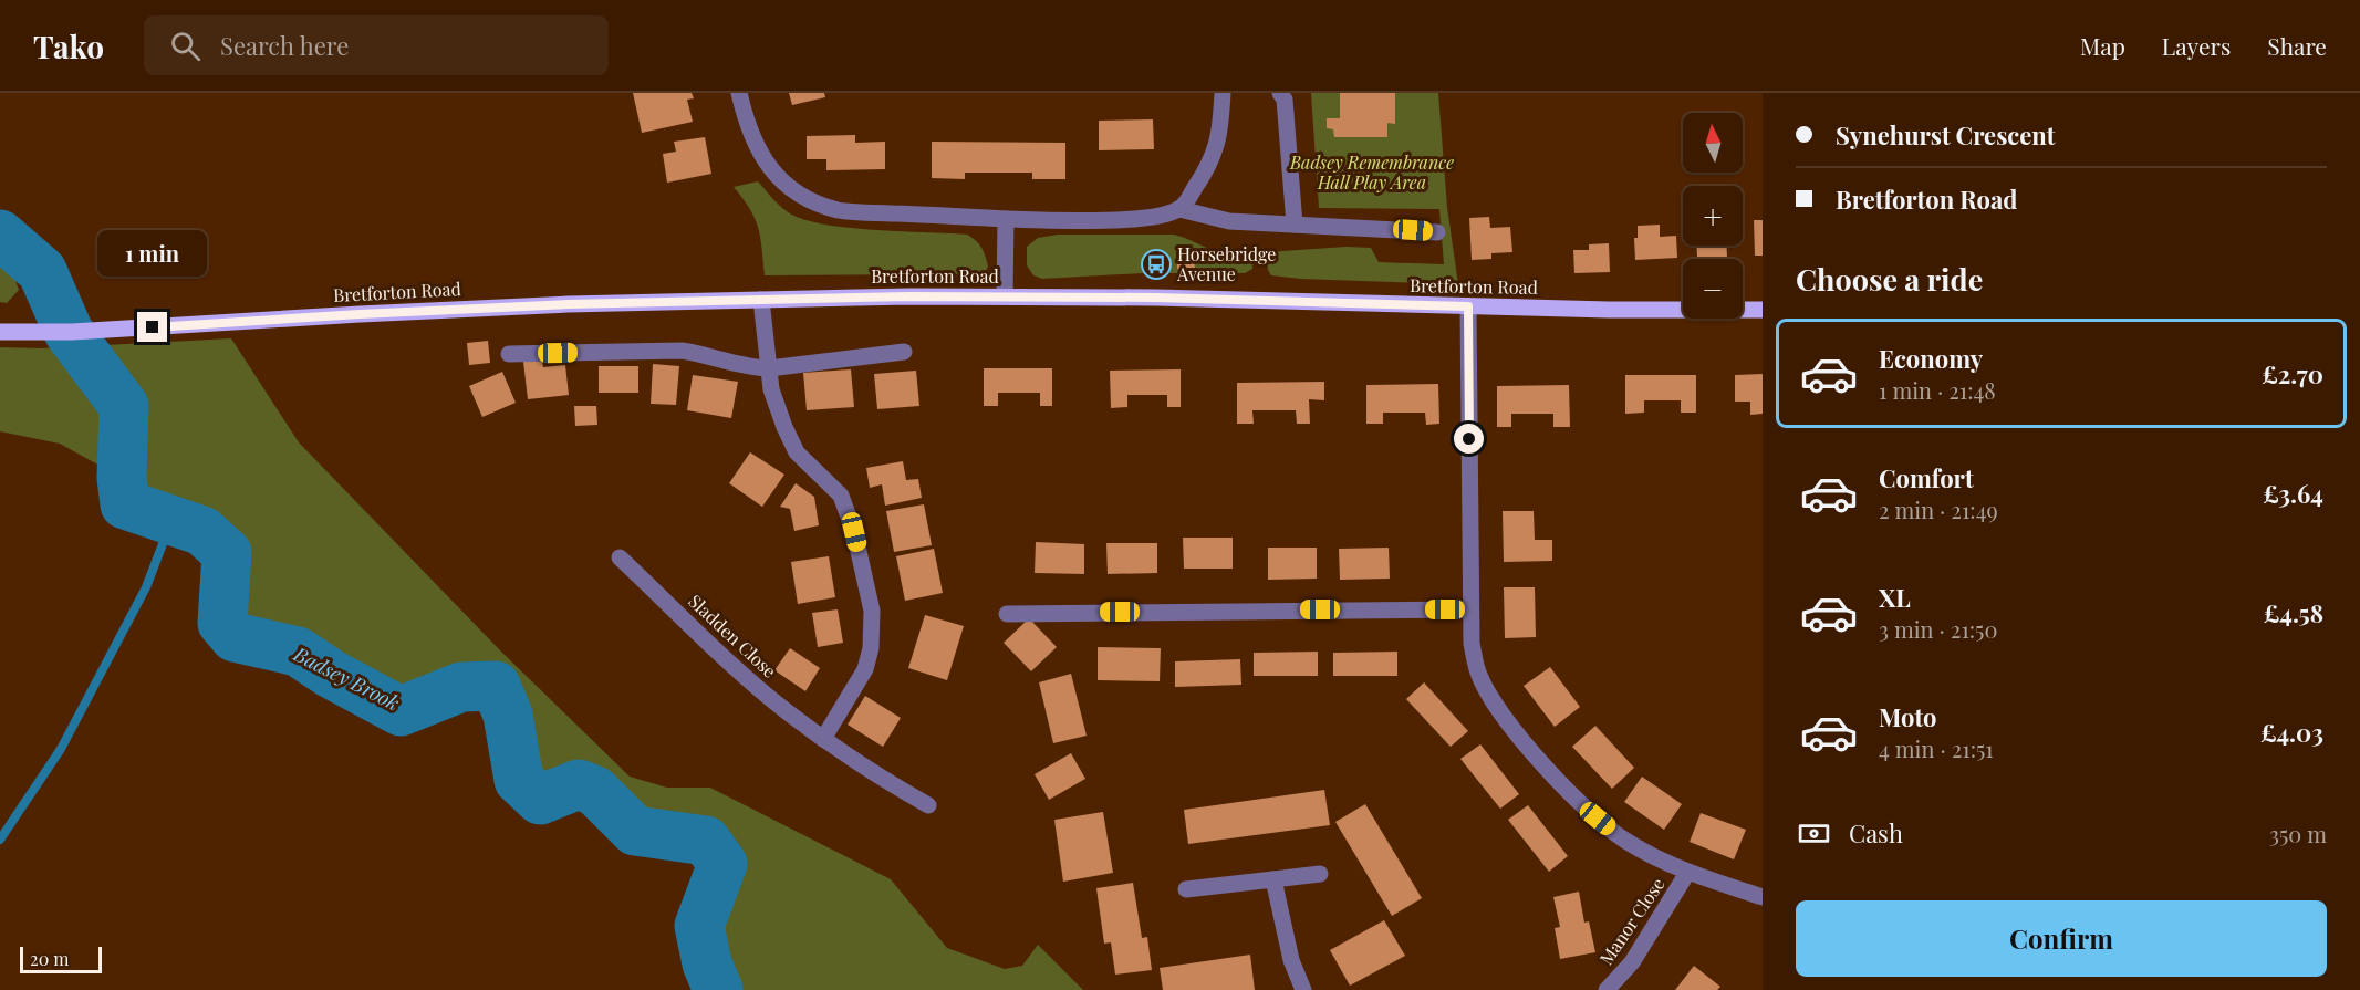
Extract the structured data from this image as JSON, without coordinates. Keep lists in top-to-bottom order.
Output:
{
  "streets": {
    "main road": ["Bretforton Road"],
    "street": ["Sladden Close", "Manor Close"]
  },
  "water": ["Badsey Brook"],
  "parks": ["Badsey Remembrance Hall Play Area"],
  "places": {
    "bus stop": ["Horsebridge Avenue"]
  },
  "scale_bar": "20 m",
  "north": "top",
  "page": {
    "header": "Tako",
    "search": "Search here",
    "nav": ["Map", "Layers", "Share"],
    "banner": ["Synehurst Crescent", "Bretforton Road"],
    "map_buttons": ["+", "−"],
    "bubble": "1 min",
    "heading": "Choose a ride",
    "list": [
      {
        "name": "Economy",
        "note": "1 min · 21:48",
        "value": "£2.70"
      },
      {
        "name": "Comfort",
        "note": "2 min · 21:49",
        "value": "£3.64"
      },
      {
        "name": "XL",
        "note": "3 min · 21:50",
        "value": "£4.58"
      },
      {
        "name": "Moto",
        "note": "4 min · 21:51",
        "value": "£4.03"
      }
    ],
    "pay": ["Cash", "350 m"],
    "buttons": "Confirm",
    "scale": "20 m"
  }
}
